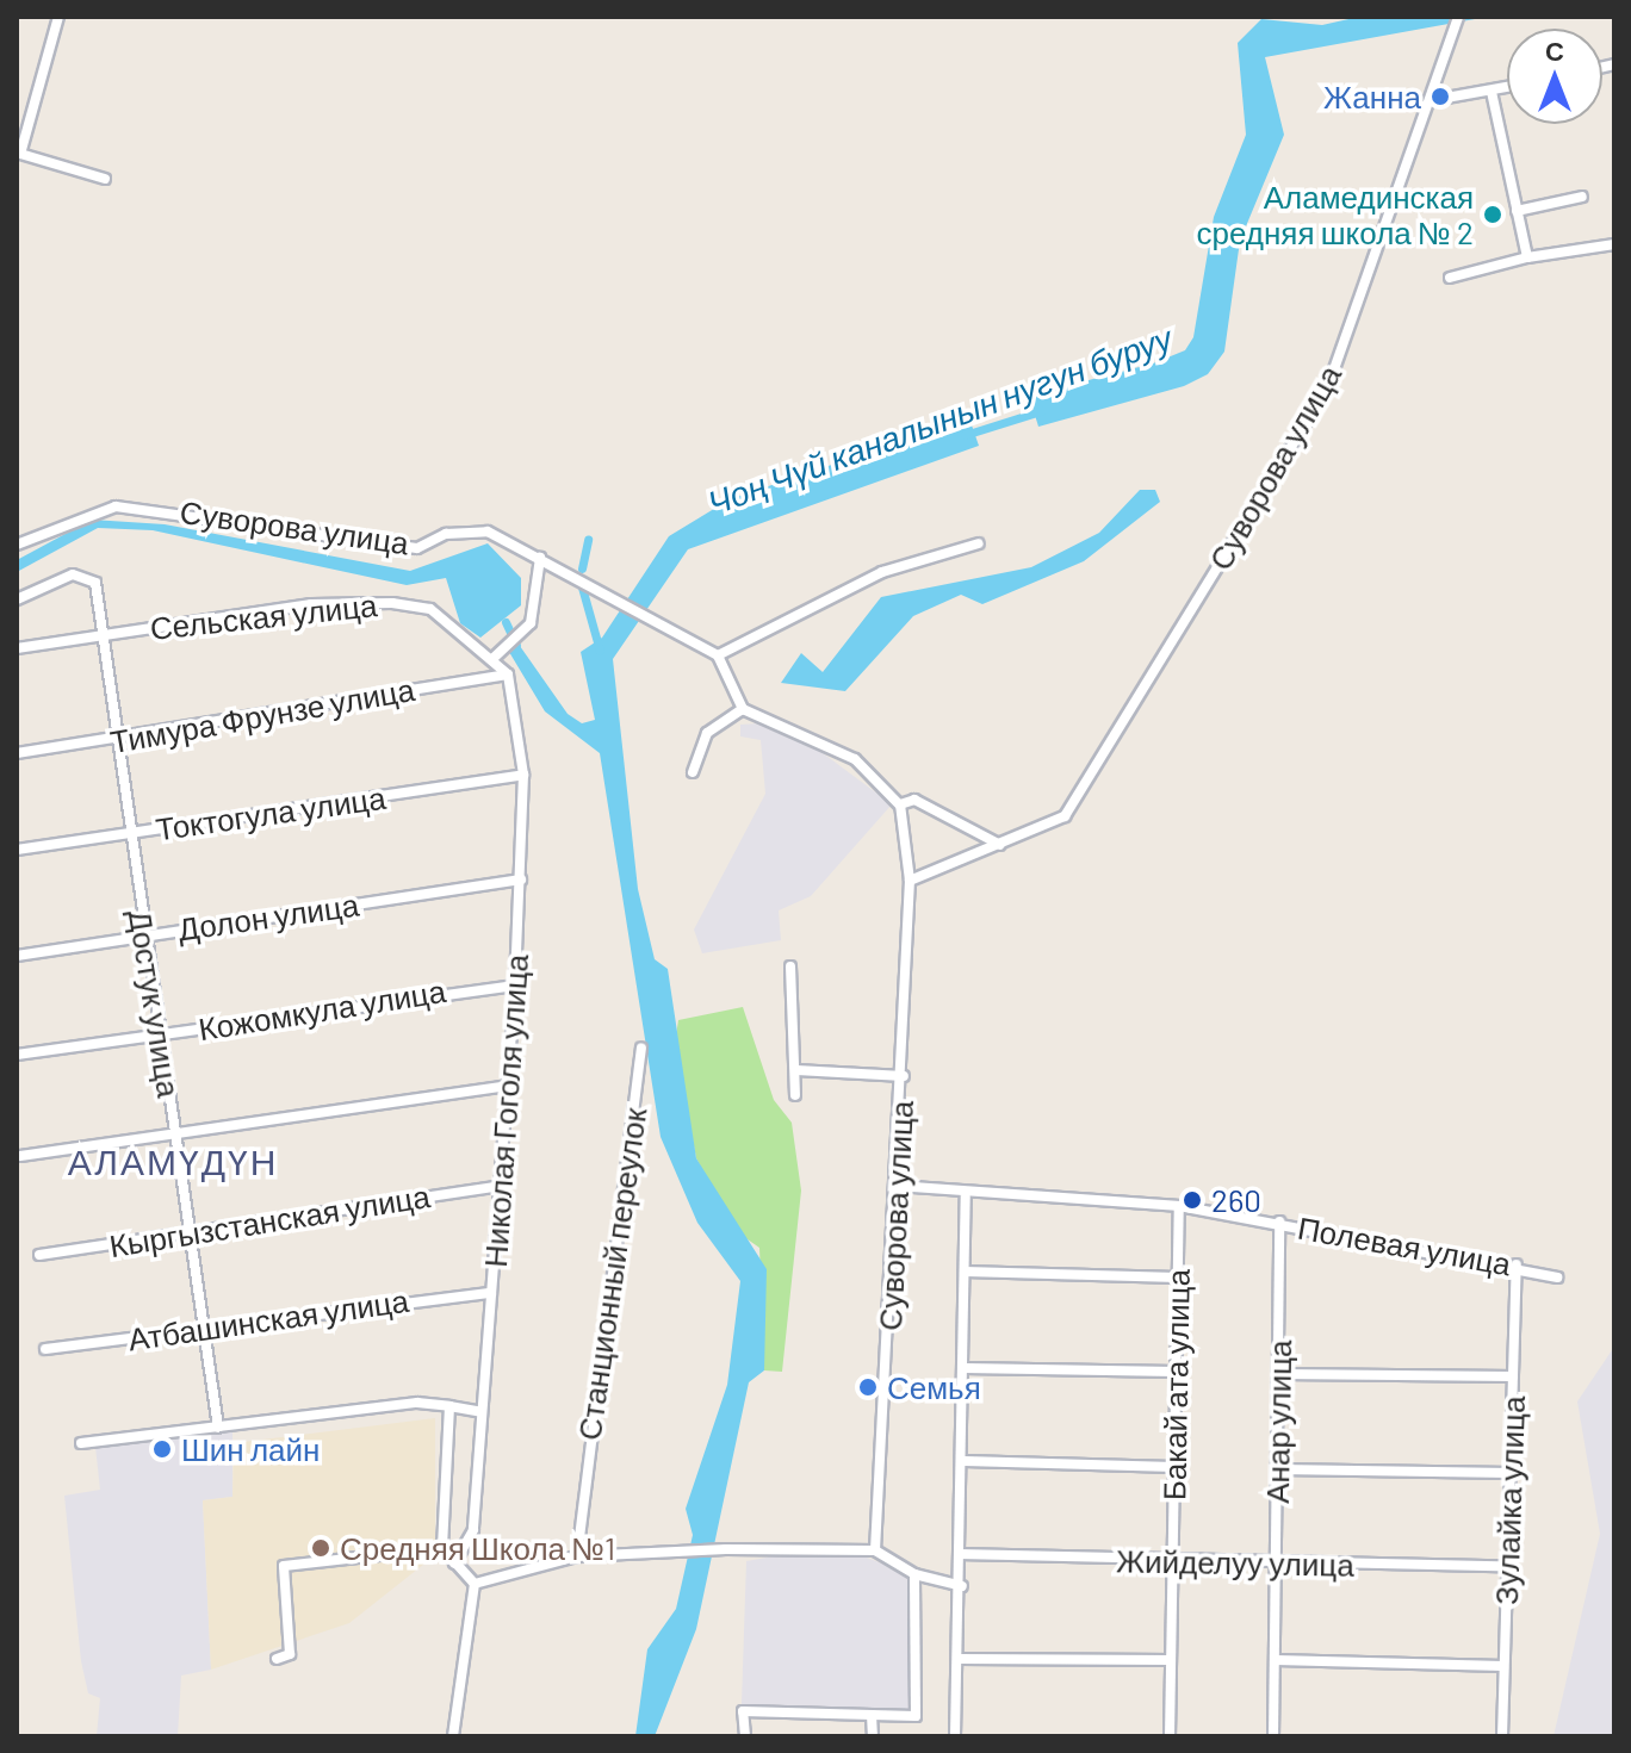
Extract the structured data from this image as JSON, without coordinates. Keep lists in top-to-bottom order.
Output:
{
  "streets": {
    "street": [
      "Суворова улица",
      "Сельская улица",
      "Тимура Фрунзе улица",
      "Токтогула улица",
      "Долон улица",
      "Достук улица",
      "Кожомкула улица",
      "Николая Гоголя улица",
      "Кыргызстанская улица",
      "Полевая улица",
      "Станционный переулок",
      "Атбашинская улица",
      "Бакай ата улица",
      "Анар улица",
      "Зулайка улица",
      "Жийделуу улица"
    ]
  },
  "crossings": [
    ["Суворова улица", "Полевая улица"],
    ["Сельская улица", "Достук улица"],
    ["Тимура Фрунзе улица", "Достук улица"],
    ["Тимура Фрунзе улица", "Николая Гоголя улица"],
    ["Токтогула улица", "Достук улица"],
    ["Токтогула улица", "Николая Гоголя улица"],
    ["Долон улица", "Достук улица"],
    ["Долон улица", "Николая Гоголя улица"],
    ["Достук улица", "Кожомкула улица"],
    ["Достук улица", "Кыргызстанская улица"],
    ["Достук улица", "Атбашинская улица"],
    ["Кожомкула улица", "Николая Гоголя улица"],
    ["Николая Гоголя улица", "Кыргызстанская улица"],
    ["Николая Гоголя улица", "Атбашинская улица"],
    ["Полевая улица", "Бакай ата улица"],
    ["Полевая улица", "Анар улица"],
    ["Полевая улица", "Зулайка улица"],
    ["Бакай ата улица", "Жийделуу улица"],
    ["Анар улица", "Жийделуу улица"],
    ["Зулайка улица", "Жийделуу улица"]
  ],
  "districts": ["АЛАМҮДҮН"],
  "water": ["Чоң Чүй каналынын нугун буруу"],
  "places": [
    "Жанна",
    "Аламединская средняя школа № 2",
    "260",
    "Семья",
    "Шин лайн",
    "Средняя Школа №1"
  ],
  "north": "top"
}
